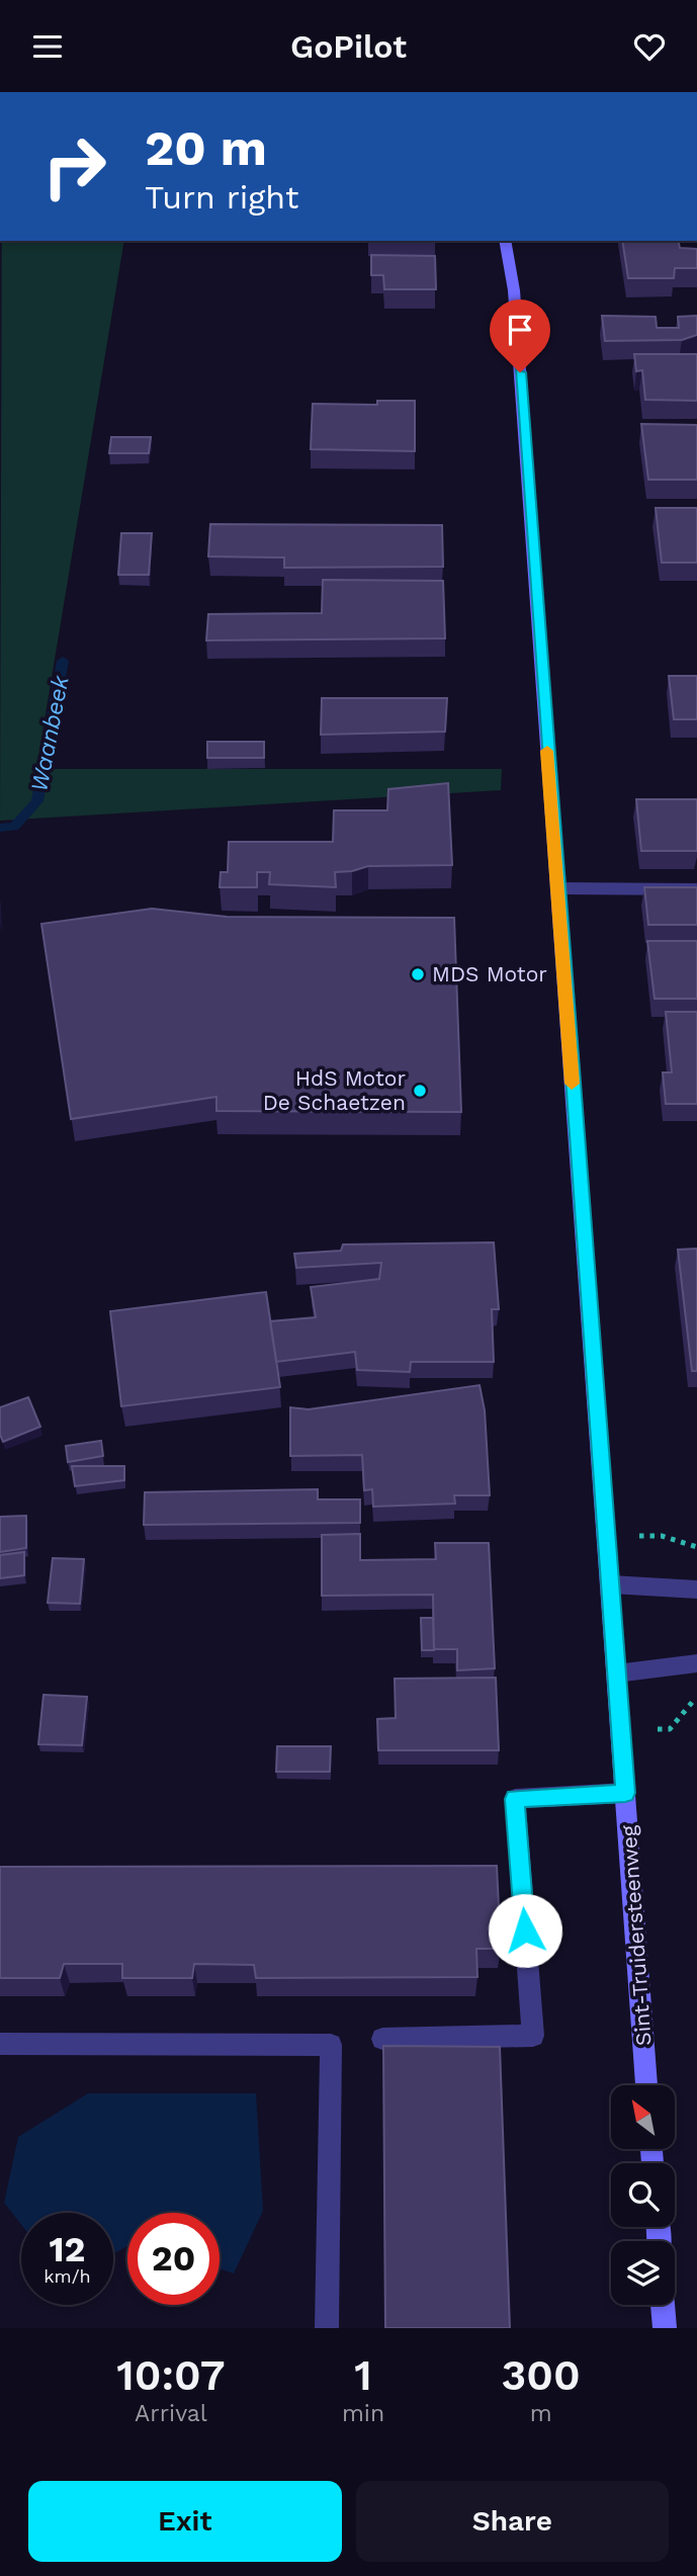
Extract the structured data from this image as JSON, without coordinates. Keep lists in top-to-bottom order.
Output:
{
  "streets": {
    "main road": ["Sint-Truidersteenweg"]
  },
  "water": ["Waanbeek"],
  "places": ["MDS Motor", "HdS Motor De Schaetzen"],
  "north": "top left",
  "page": {
    "header": "GoPilot",
    "turn": ["20 m", "Turn right"],
    "speed": "12 km/h",
    "limit": "20",
    "eta": [
      "10:07",
      "Arrival",
      "1",
      "min",
      "300",
      "m"
    ],
    "buttons": ["Exit", "Share"]
  }
}
